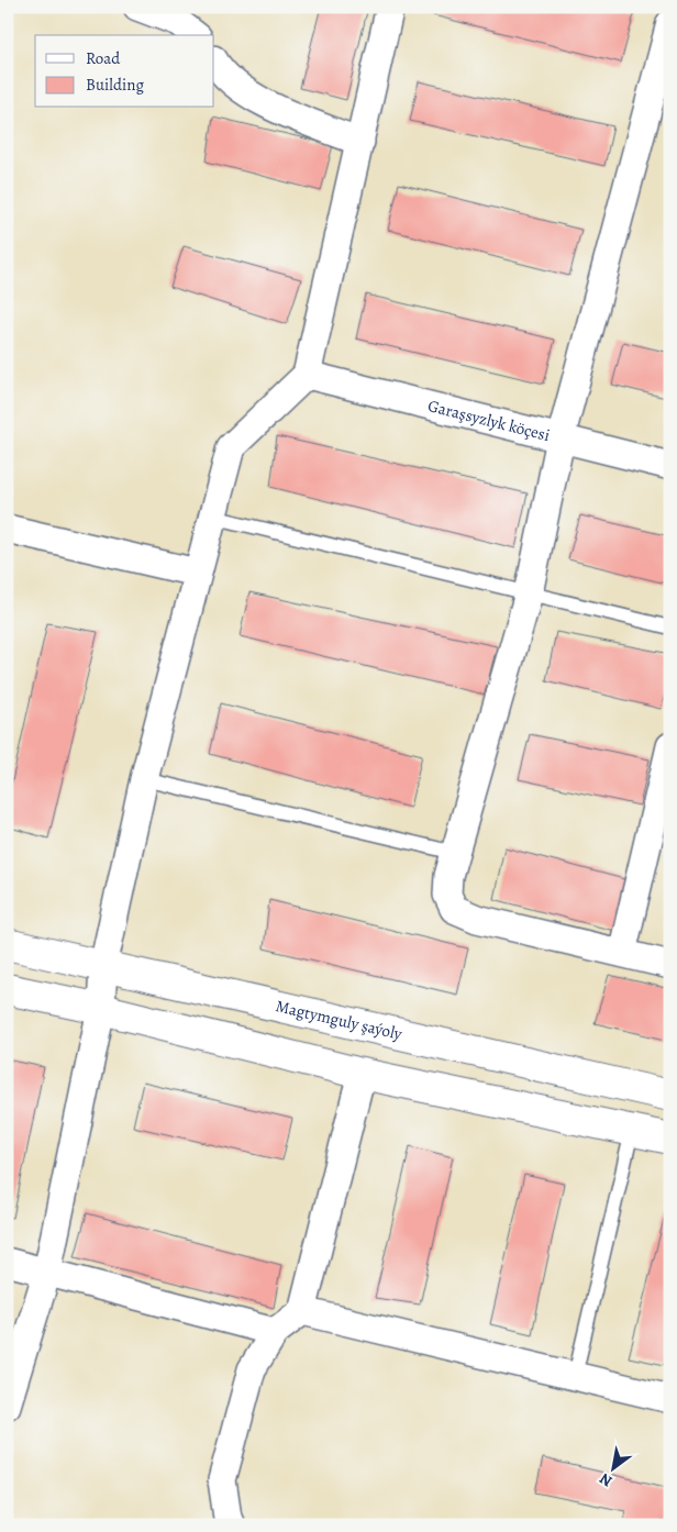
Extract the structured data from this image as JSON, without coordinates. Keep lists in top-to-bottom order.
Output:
{
  "streets": {
    "street": ["Garaşsyzlyk köçesi", "Magtymguly şaýoly"]
  },
  "legend": ["Road", "Building"],
  "north": "bottom left"
}
